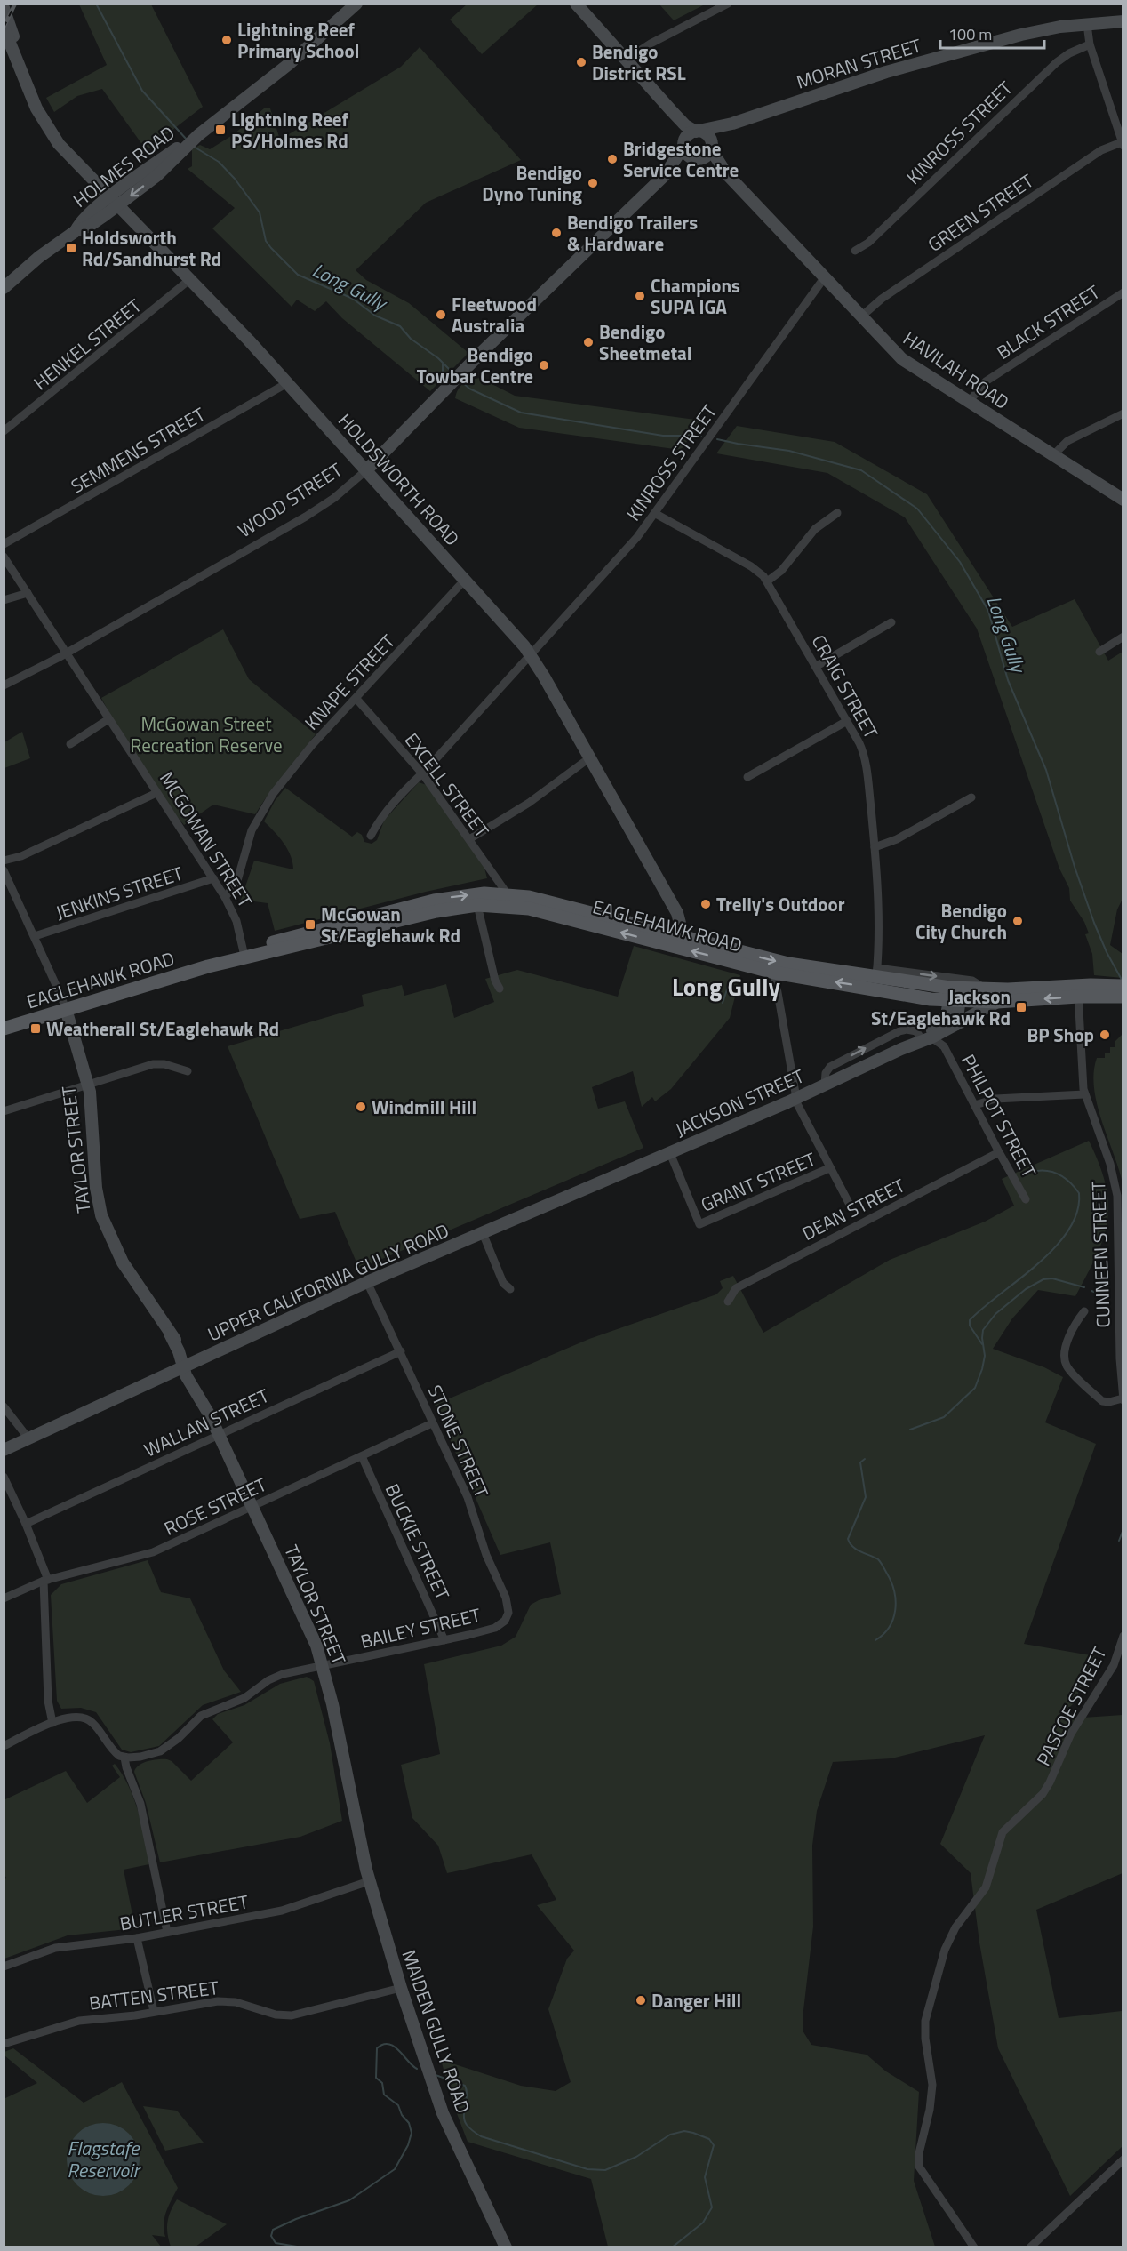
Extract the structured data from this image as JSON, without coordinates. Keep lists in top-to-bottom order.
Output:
{
  "streets": {
    "main road": ["EAGLEHAWK ROAD"],
    "street": [
      "MORAN STREET",
      "KINROSS STREET",
      "HOLMES ROAD",
      "GREEN STREET",
      "BLACK STREET",
      "HENKEL STREET",
      "HAVILAH ROAD",
      "SEMMENS STREET",
      "HOLDSWORTH ROAD",
      "WOOD STREET",
      "KNAPE STREET",
      "CRAIG STREET",
      "EXCELL STREET",
      "MCGOWAN STREET",
      "JENKINS STREET",
      "JACKSON STREET",
      "PHILPOT STREET",
      "TAYLOR STREET",
      "GRANT STREET",
      "DEAN STREET",
      "CUNNEEN STREET",
      "UPPER CALIFORNIA GULLY ROAD",
      "WALLAN STREET",
      "STONE STREET",
      "ROSE STREET",
      "BUCKIE STREET",
      "BAILEY STREET",
      "PASCOE STREET",
      "BUTLER STREET",
      "BATTEN STREET",
      "MAIDEN GULLY ROAD"
    ]
  },
  "crossings": [
    ["MORAN STREET", "HAVILAH ROAD"],
    ["MORAN STREET", "WOOD STREET"],
    ["KINROSS STREET", "HAVILAH ROAD"],
    ["KINROSS STREET", "HOLDSWORTH ROAD"],
    ["KINROSS STREET", "CRAIG STREET"],
    ["KINROSS STREET", "EXCELL STREET"],
    ["HOLMES ROAD", "HOLDSWORTH ROAD"],
    ["GREEN STREET", "HAVILAH ROAD"],
    ["BLACK STREET", "HAVILAH ROAD"],
    ["HENKEL STREET", "HOLDSWORTH ROAD"],
    ["HAVILAH ROAD", "WOOD STREET"],
    ["SEMMENS STREET", "HOLDSWORTH ROAD"],
    ["HOLDSWORTH ROAD", "WOOD STREET"],
    ["HOLDSWORTH ROAD", "KNAPE STREET"],
    ["HOLDSWORTH ROAD", "EAGLEHAWK ROAD"],
    ["WOOD STREET", "MCGOWAN STREET"],
    ["KNAPE STREET", "EXCELL STREET"],
    ["KNAPE STREET", "MCGOWAN STREET"],
    ["CRAIG STREET", "EAGLEHAWK ROAD"],
    ["EXCELL STREET", "EAGLEHAWK ROAD"],
    ["MCGOWAN STREET", "JENKINS STREET"],
    ["MCGOWAN STREET", "EAGLEHAWK ROAD"],
    ["EAGLEHAWK ROAD", "JACKSON STREET"],
    ["EAGLEHAWK ROAD", "TAYLOR STREET"],
    ["EAGLEHAWK ROAD", "CUNNEEN STREET"],
    ["JACKSON STREET", "PHILPOT STREET"],
    ["JACKSON STREET", "GRANT STREET"],
    ["JACKSON STREET", "UPPER CALIFORNIA GULLY ROAD"],
    ["PHILPOT STREET", "DEAN STREET"],
    ["TAYLOR STREET", "UPPER CALIFORNIA GULLY ROAD"],
    ["TAYLOR STREET", "WALLAN STREET"],
    ["TAYLOR STREET", "ROSE STREET"],
    ["TAYLOR STREET", "BAILEY STREET"],
    ["TAYLOR STREET", "BUTLER STREET"],
    ["TAYLOR STREET", "MAIDEN GULLY ROAD"],
    ["GRANT STREET", "UPPER CALIFORNIA GULLY ROAD"],
    ["UPPER CALIFORNIA GULLY ROAD", "STONE STREET"],
    ["WALLAN STREET", "STONE STREET"],
    ["STONE STREET", "ROSE STREET"],
    ["STONE STREET", "BAILEY STREET"],
    ["ROSE STREET", "BUCKIE STREET"],
    ["BUCKIE STREET", "BAILEY STREET"],
    ["BUTLER STREET", "MAIDEN GULLY ROAD"],
    ["BATTEN STREET", "MAIDEN GULLY ROAD"]
  ],
  "districts": ["Long Gully"],
  "water": ["Long Gully", "Flagstafe Reservoir"],
  "parks": ["McGowan Street Recreation Reserve"],
  "places": {
    "other": [
      "Lightning Reef Primary School",
      "Bendigo District RSL",
      "Bridgestone Service Centre",
      "Bendigo Dyno Tuning",
      "Bendigo Trailers & Hardware",
      "Champions SUPA IGA",
      "Fleetwood Australia",
      "Bendigo Sheetmetal",
      "Bendigo Towbar Centre",
      "Trelly's Outdoor",
      "Bendigo City Church",
      "BP Shop",
      "Windmill Hill",
      "Danger Hill"
    ],
    "transit": [
      "Lightning Reef PS/Holmes Rd",
      "Holdsworth Rd/Sandhurst Rd",
      "McGowan St/Eaglehawk Rd",
      "Jackson St/Eaglehawk Rd",
      "Weatherall St/Eaglehawk Rd"
    ]
  },
  "scale_bar": "100 m"
}
